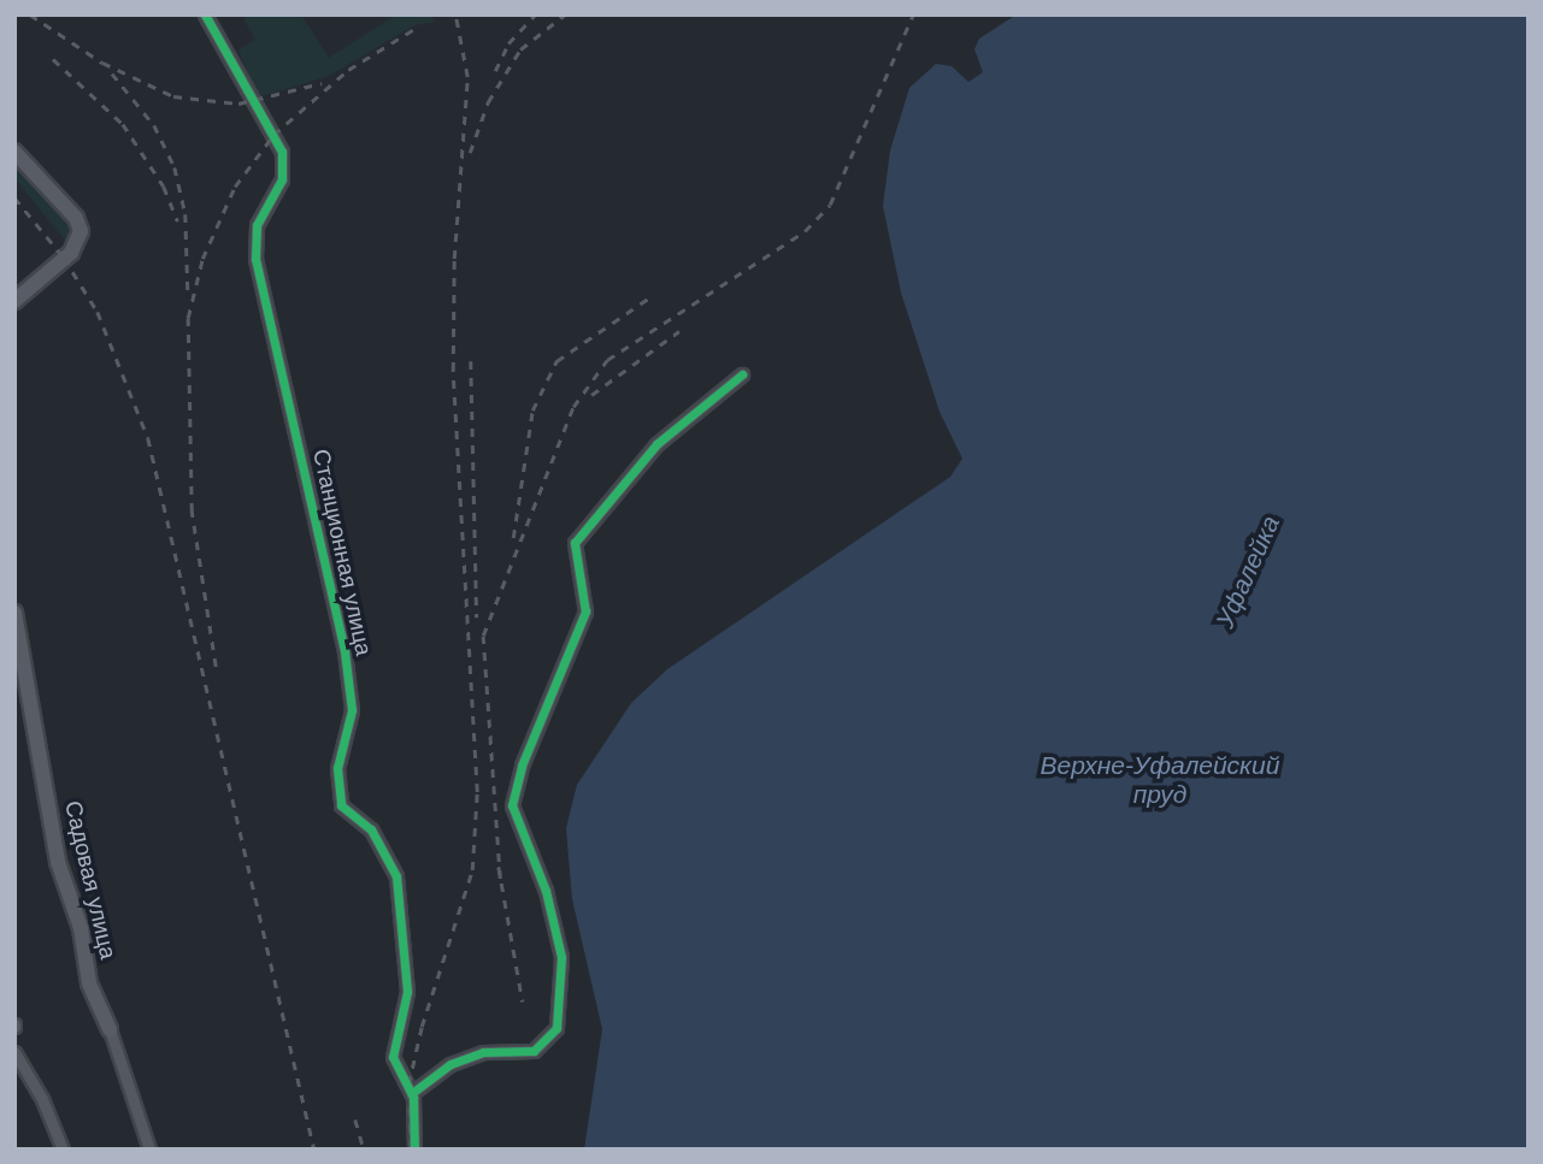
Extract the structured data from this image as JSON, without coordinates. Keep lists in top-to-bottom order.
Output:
{
  "streets": {
    "street": ["Станционная улица", "Садовая улица"]
  },
  "water": ["Уфалейка", "Верхне-Уфалейский пруд"]
}
